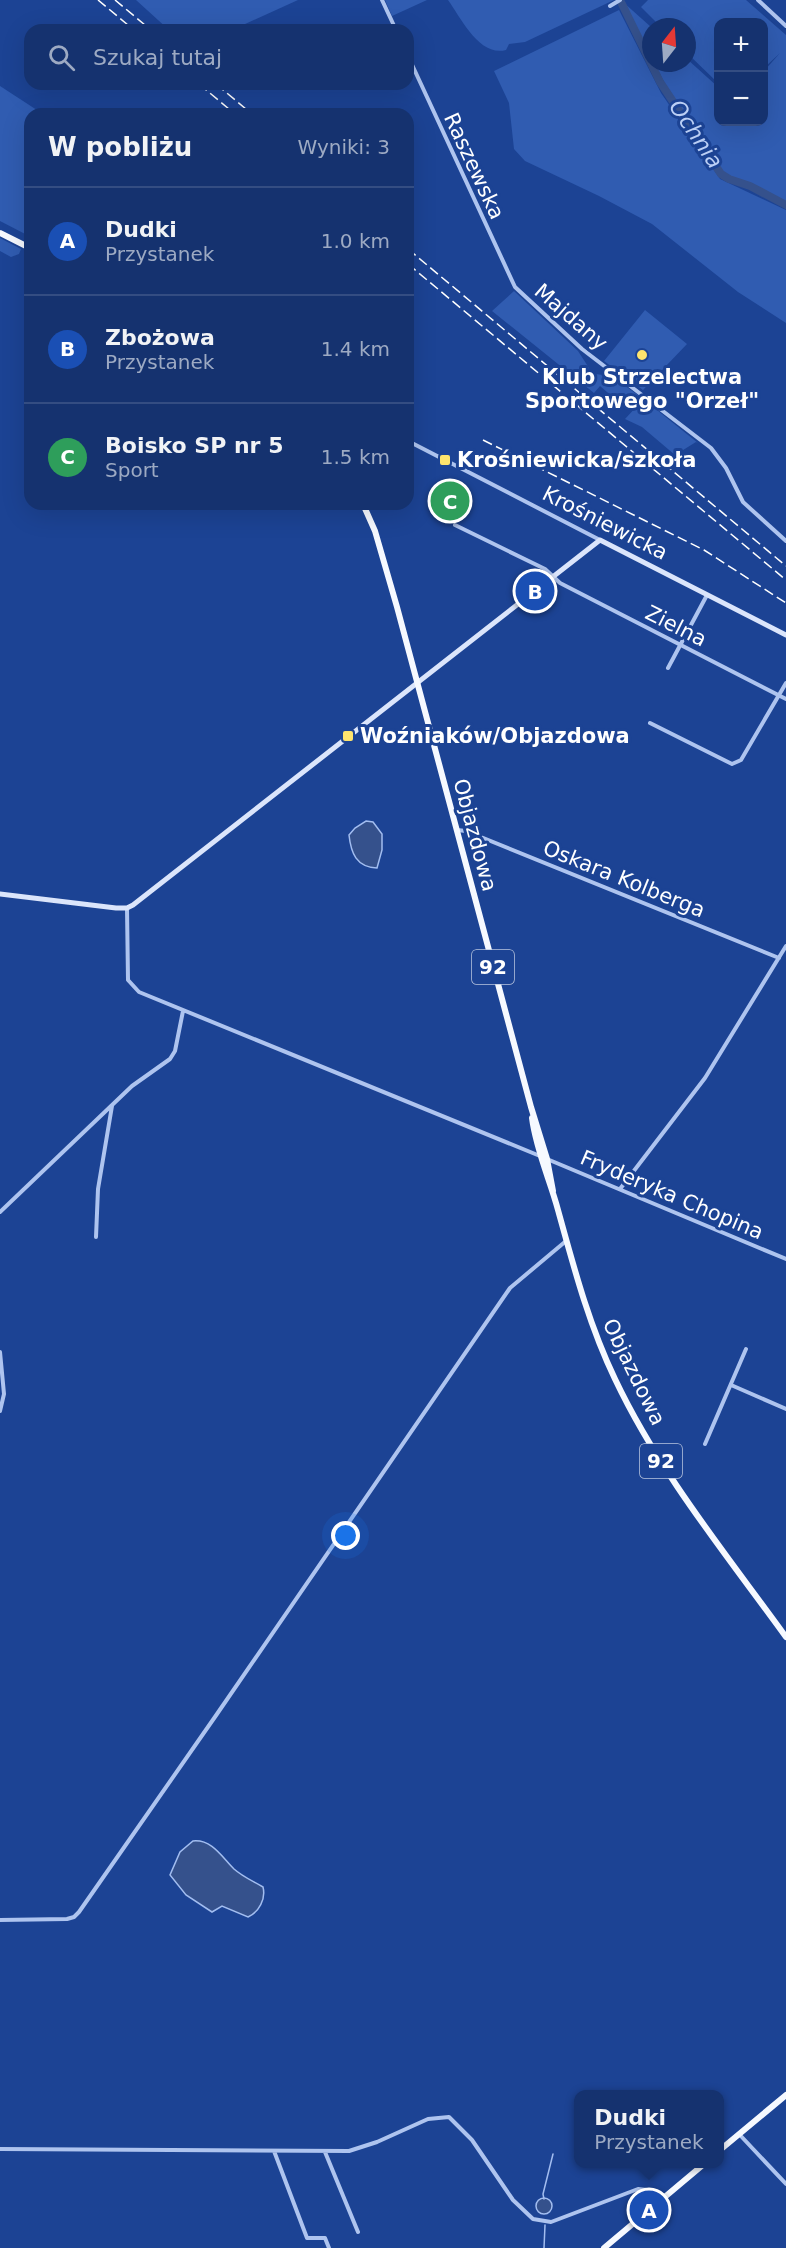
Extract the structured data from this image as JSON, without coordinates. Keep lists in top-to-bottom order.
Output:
{
  "streets": {
    "main road": ["Objazdowa", "92"],
    "street": [
      "Raszewska",
      "Majdany",
      "Krośniewicka",
      "Zielna",
      "Oskara Kolberga",
      "Fryderyka Chopina"
    ]
  },
  "crossings": [
    ["Raszewska", "Majdany"],
    ["Objazdowa", "Oskara Kolberga"],
    ["Objazdowa", "Fryderyka Chopina"]
  ],
  "water": ["Ochnia"],
  "places": {
    "other": ["Klub Strzelectwa Sportowego \"Orzeł\""],
    "transit": ["Krośniewicka/szkoła", "Woźniaków/Objazdowa"]
  },
  "north": "top",
  "page": {
    "map_buttons": ["+", "−"],
    "search": "Szukaj tutaj",
    "heading": ["W pobliżu", "Wyniki: 3"],
    "list": [
      {
        "mark": "A",
        "name": "Dudki",
        "note": "Przystanek",
        "value": "1.0 km"
      },
      {
        "mark": "B",
        "name": "Zbożowa",
        "note": "Przystanek",
        "value": "1.4 km"
      },
      {
        "mark": "C",
        "name": "Boisko SP nr 5",
        "note": "Sport",
        "value": "1.5 km"
      }
    ],
    "pins": ["C", "B", "A"],
    "popup": ["Dudki", "Przystanek"]
  }
}
